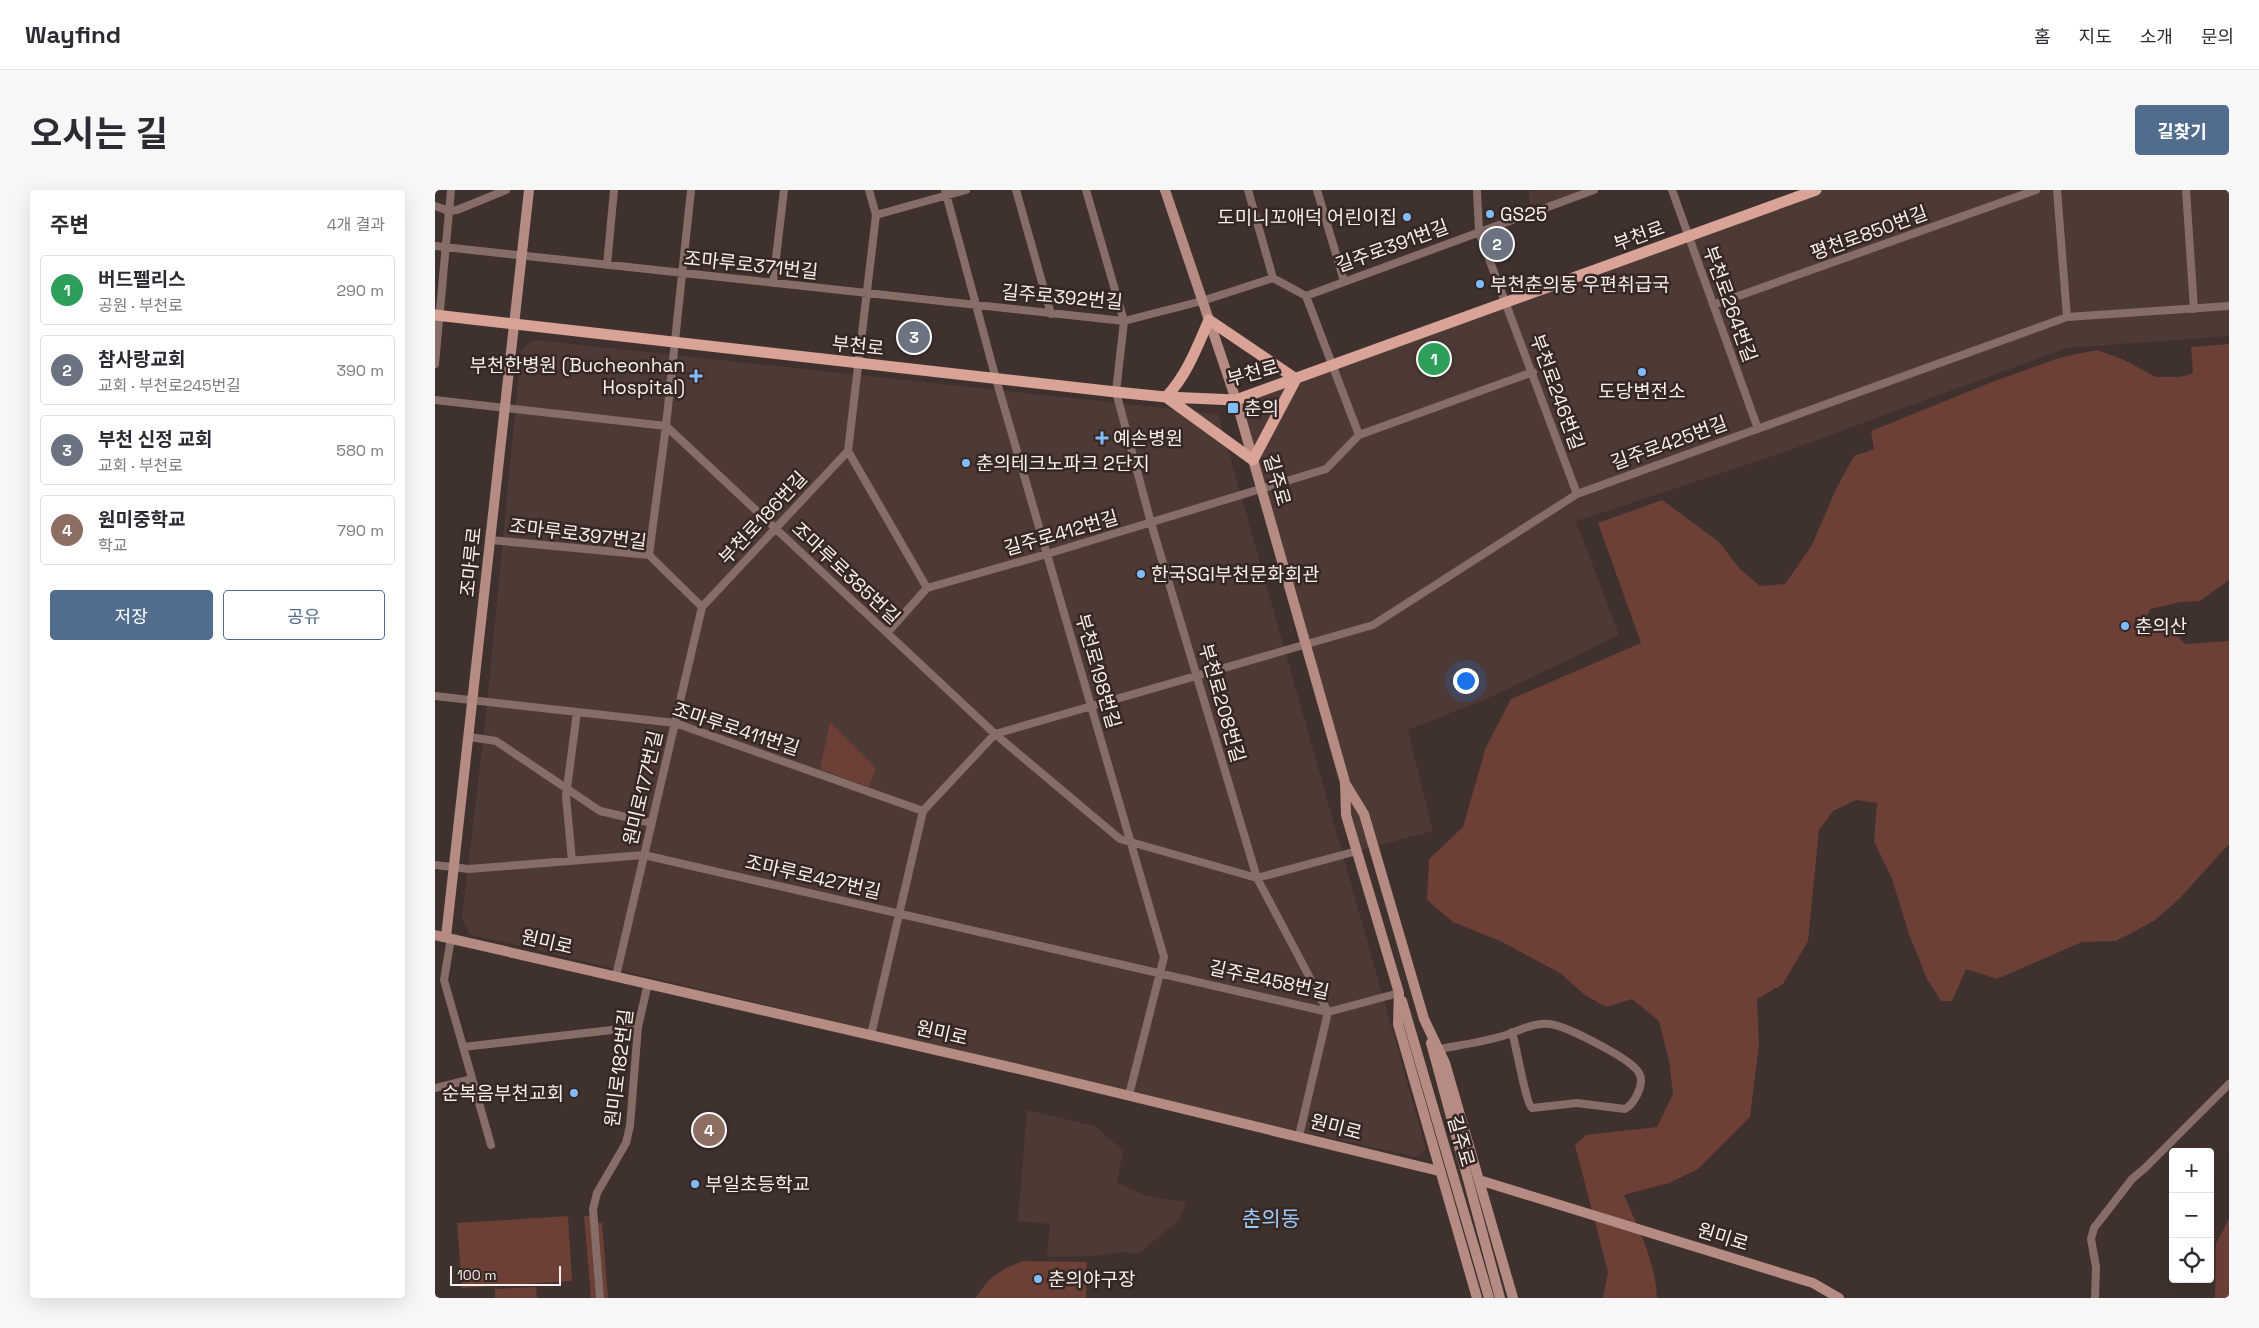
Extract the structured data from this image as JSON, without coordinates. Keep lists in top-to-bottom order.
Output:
{
  "streets": {
    "main road": ["부천로"],
    "street": [
      "평천로850번길",
      "길주로391번길",
      "조마루로371번길",
      "길주로392번길",
      "부천로264번길",
      "부천로246번길",
      "길주로425번길",
      "길주로",
      "부천로186번길",
      "길주로412번길",
      "조마루로397번길",
      "조마루로",
      "조마루로385번길",
      "부천로198번길",
      "부천로208번길",
      "조마루로411번길",
      "원미로177번길",
      "조마루로427번길",
      "원미로",
      "길주로458번길",
      "원미로182번길"
    ]
  },
  "crossings": [
    ["평천로850번길", "부천로264번길"],
    ["부천로", "부천로264번길"],
    ["부천로", "부천로246번길"],
    ["부천로", "길주로"],
    ["부천로", "조마루로"],
    ["부천로", "부천로198번길"],
    ["부천로", "부천로208번길"],
    ["길주로391번길", "부천로246번길"],
    ["조마루로371번길", "길주로392번길"],
    ["조마루로371번길", "조마루로"],
    ["조마루로371번길", "부천로198번길"],
    ["길주로392번길", "길주로"],
    ["길주로392번길", "부천로198번길"],
    ["부천로264번길", "길주로425번길"],
    ["부천로246번길", "길주로425번길"],
    ["길주로425번길", "길주로"],
    ["길주로425번길", "조마루로385번길"],
    ["길주로425번길", "부천로198번길"],
    ["길주로425번길", "부천로208번길"],
    ["길주로", "길주로412번길"],
    ["길주로", "원미로"],
    ["길주로", "길주로458번길"],
    ["부천로186번길", "조마루로397번길"],
    ["부천로186번길", "조마루로385번길"],
    ["부천로186번길", "원미로177번길"],
    ["길주로412번길", "부천로198번길"],
    ["길주로412번길", "부천로208번길"],
    ["조마루로397번길", "조마루로"],
    ["조마루로397번길", "원미로177번길"],
    ["조마루로", "조마루로411번길"],
    ["조마루로", "조마루로427번길"],
    ["조마루로", "원미로"],
    ["조마루로385번길", "부천로198번길"],
    ["조마루로385번길", "부천로208번길"],
    ["부천로198번길", "조마루로427번길"],
    ["부천로198번길", "원미로"],
    ["부천로198번길", "길주로458번길"],
    ["부천로208번길", "길주로458번길"],
    ["조마루로411번길", "원미로177번길"],
    ["원미로177번길", "조마루로427번길"],
    ["원미로177번길", "원미로"],
    ["조마루로427번길", "길주로458번길"],
    ["원미로", "원미로182번길"]
  ],
  "districts": ["춘의동"],
  "places": {
    "other": [
      "GS25",
      "도미니꼬애덕 어린이집",
      "부천춘의동 우편취급국",
      "도당변전소",
      "춘의테크노파크 2단지",
      "한국SGI부천문화회관",
      "춘의산",
      "순복음부천교회",
      "부일초등학교",
      "춘의야구장"
    ],
    "health": ["부천한병원 (Bucheonhan Hospital)", "예손병원"],
    "transit": ["춘의"]
  },
  "scale_bar": "100 m",
  "page": {
    "header": "Wayfind",
    "nav": [
      "홈",
      "지도",
      "소개",
      "문의"
    ],
    "title": "오시는 길",
    "buttons": [
      "길찾기",
      ["저장", "공유"]
    ],
    "heading": ["주변", "4개 결과"],
    "pins": [
      "2",
      "3",
      "1",
      "4"
    ],
    "list": [
      {
        "mark": "1",
        "name": "버드펠리스",
        "note": "공원 · 부천로",
        "value": "290 m"
      },
      {
        "mark": "2",
        "name": "참사랑교회",
        "note": "교회 · 부천로245번길",
        "value": "390 m"
      },
      {
        "mark": "3",
        "name": "부천 신정 교회",
        "note": "교회 · 부천로",
        "value": "580 m"
      },
      {
        "mark": "4",
        "name": "원미중학교",
        "note": "학교",
        "value": "790 m"
      }
    ],
    "map_buttons": ["+", "−"],
    "scale": "100 m"
  }
}
